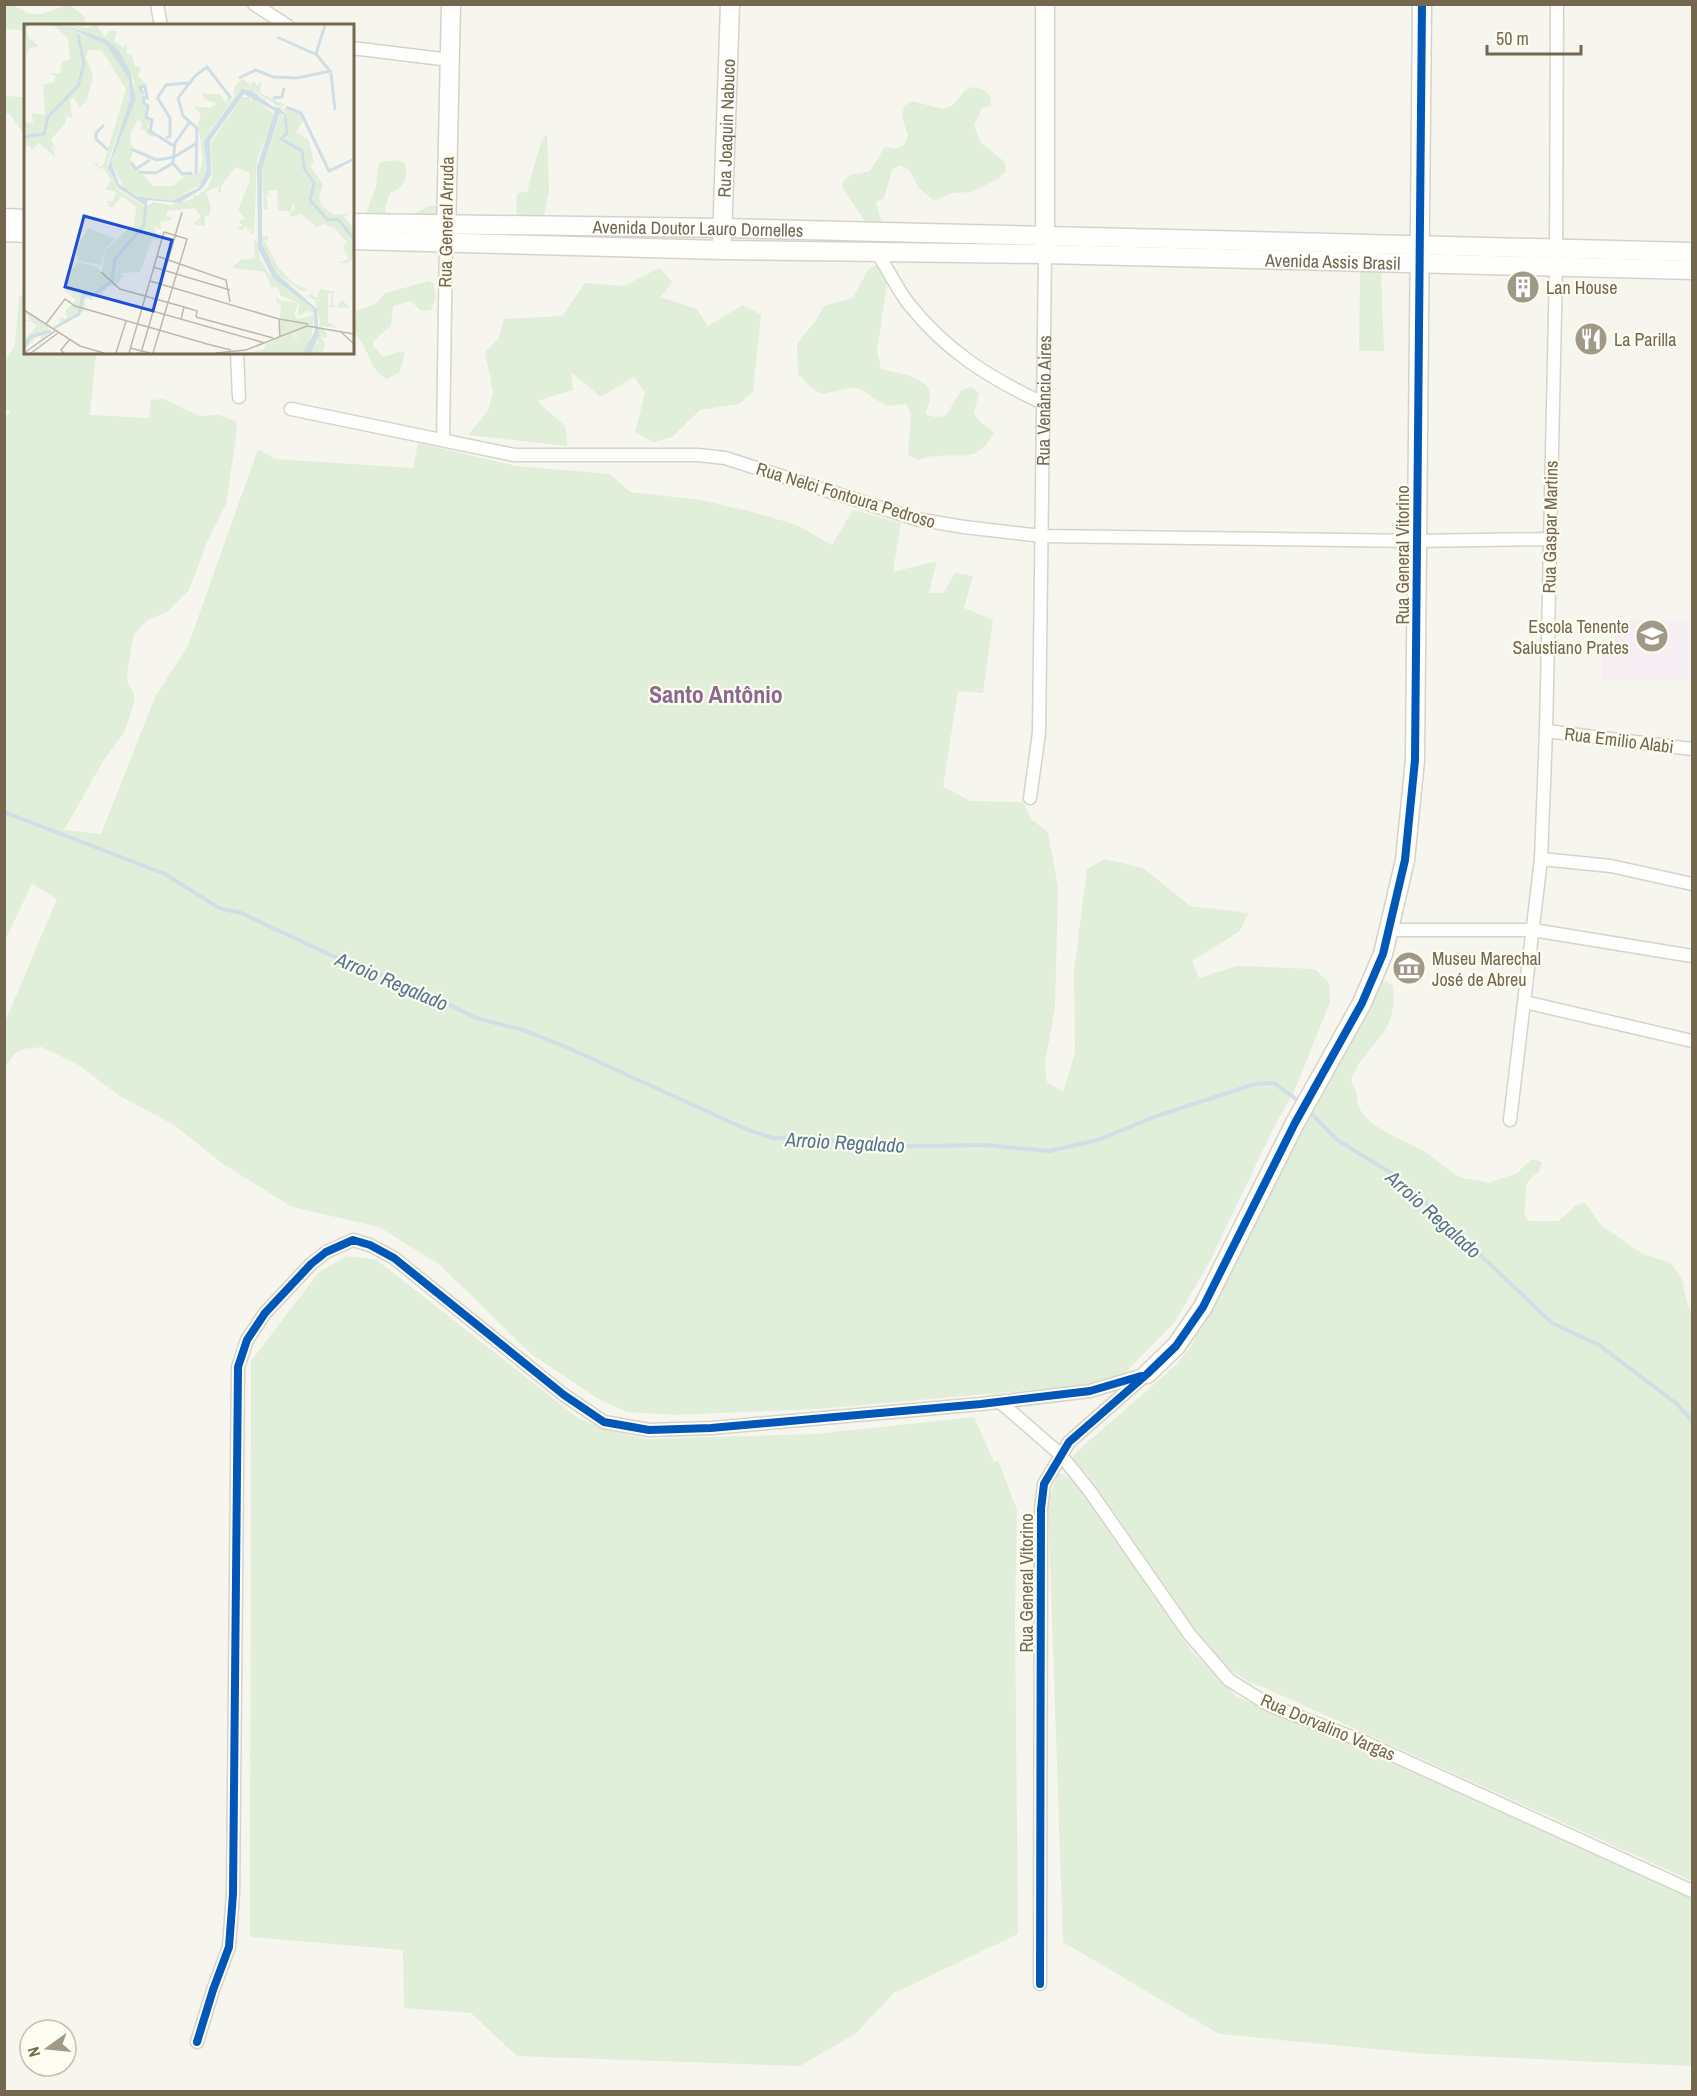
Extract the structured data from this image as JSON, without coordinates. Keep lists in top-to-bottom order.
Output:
{
  "streets": {
    "main road": [
      "Rua Joaquin Nabuco",
      "Rua General Arruda",
      "Avenida Doutor Lauro Dornelles",
      "Avenida Assis Brasil",
      "Rua Venâncio Aires",
      "Rua General Vitorino"
    ],
    "street": [
      "Rua Nelci Fontoura Pedroso",
      "Rua Gaspar Martins",
      "Rua Emilio Alabi",
      "Rua Dorvalino Vargas"
    ]
  },
  "crossings": [
    ["Rua Joaquin Nabuco", "Avenida Doutor Lauro Dornelles"],
    ["Rua General Arruda", "Avenida Doutor Lauro Dornelles"],
    ["Rua General Arruda", "Rua Nelci Fontoura Pedroso"],
    ["Avenida Doutor Lauro Dornelles", "Avenida Assis Brasil"],
    ["Avenida Doutor Lauro Dornelles", "Rua Venâncio Aires"],
    ["Avenida Assis Brasil", "Rua Venâncio Aires"],
    ["Avenida Assis Brasil", "Rua Gaspar Martins"],
    ["Avenida Assis Brasil", "Rua General Vitorino"],
    ["Rua Venâncio Aires", "Rua Nelci Fontoura Pedroso"],
    ["Rua Nelci Fontoura Pedroso", "Rua Gaspar Martins"],
    ["Rua Nelci Fontoura Pedroso", "Rua General Vitorino"],
    ["Rua Gaspar Martins", "Rua Emilio Alabi"],
    ["Rua General Vitorino", "Rua Dorvalino Vargas"]
  ],
  "districts": ["Santo Antônio"],
  "water": ["Arroio Regalado"],
  "places": {
    "building": ["Lan House"],
    "restaurant": ["La Parilla"],
    "school or university": ["Escola Tenente Salustiano Prates"],
    "museum": ["Museu Marechal José de Abreu"]
  },
  "scale_bar": "50 m",
  "north": "left"
}
